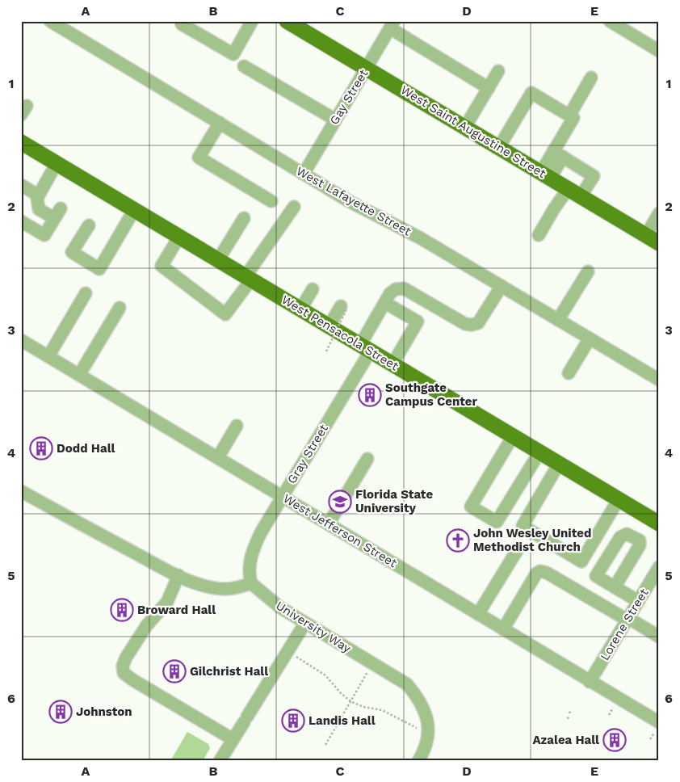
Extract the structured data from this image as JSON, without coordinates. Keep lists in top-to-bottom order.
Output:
{
  "streets": {
    "main road": ["West Saint Augustine Street", "West Pensacola Street"],
    "street": [
      "Gay Street",
      "West Lafayette Street",
      "Gray Street",
      "West Jefferson Street",
      "Lorene Street",
      "University Way"
    ]
  },
  "crossings": [
    ["Gay Street", "West Saint Augustine Street"],
    ["Gay Street", "West Lafayette Street"],
    ["West Lafayette Street", "Gray Street"],
    ["West Pensacola Street", "Gray Street"],
    ["Gray Street", "West Jefferson Street"],
    ["Gray Street", "University Way"],
    ["West Jefferson Street", "Lorene Street"]
  ],
  "places": {
    "building": [
      "Southgate Campus Center",
      "Dodd Hall",
      "Broward Hall",
      "Gilchrist Hall",
      "Johnston",
      "Landis Hall",
      "Azalea Hall"
    ],
    "school or university": ["Florida State University"],
    "church": ["John Wesley United Methodist Church"]
  },
  "grid": {
    "columns": [
      "A",
      "B",
      "C",
      "D",
      "E"
    ],
    "rows": [
      "1",
      "2",
      "3",
      "4",
      "5",
      "6"
    ]
  }
}
